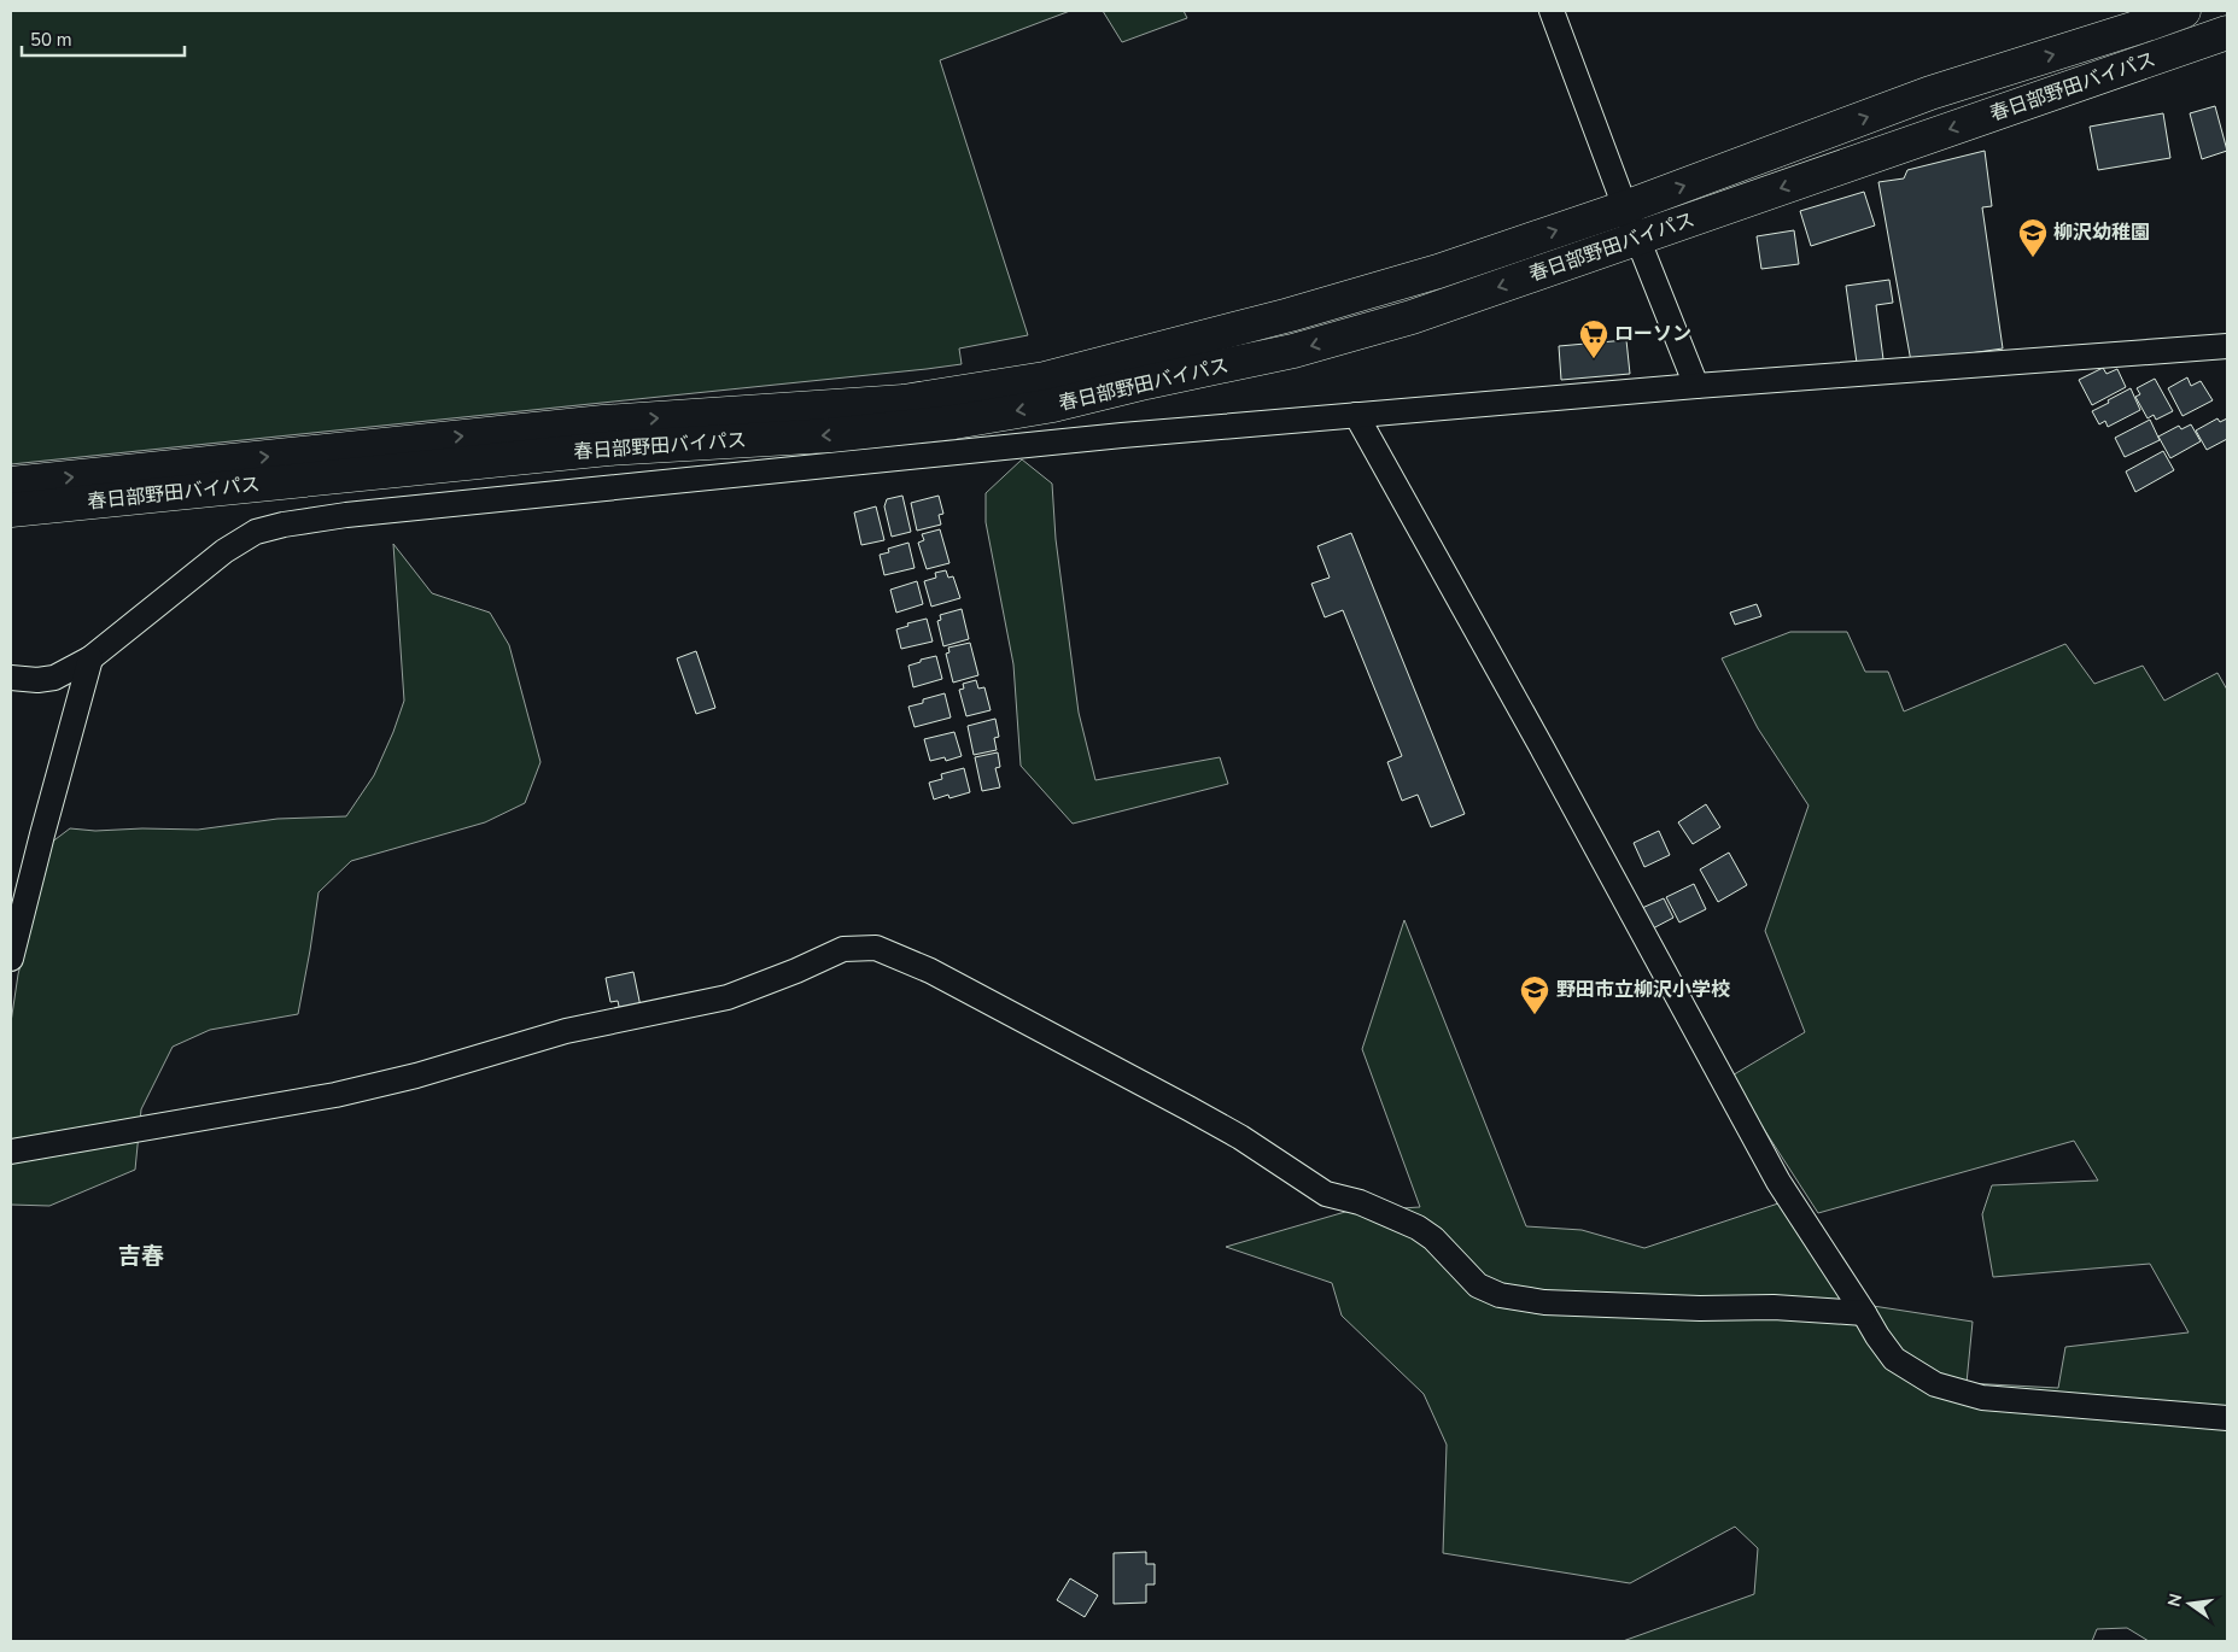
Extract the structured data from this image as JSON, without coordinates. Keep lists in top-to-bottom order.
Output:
{
  "streets": {
    "highway": ["春日部野田バイパス"]
  },
  "districts": ["吉春"],
  "places": {
    "school or university": ["柳沢幼稚園", "野田市立柳沢小学校"],
    "supermarket": ["ローソン"]
  },
  "scale_bar": "50 m",
  "north": "left"
}
